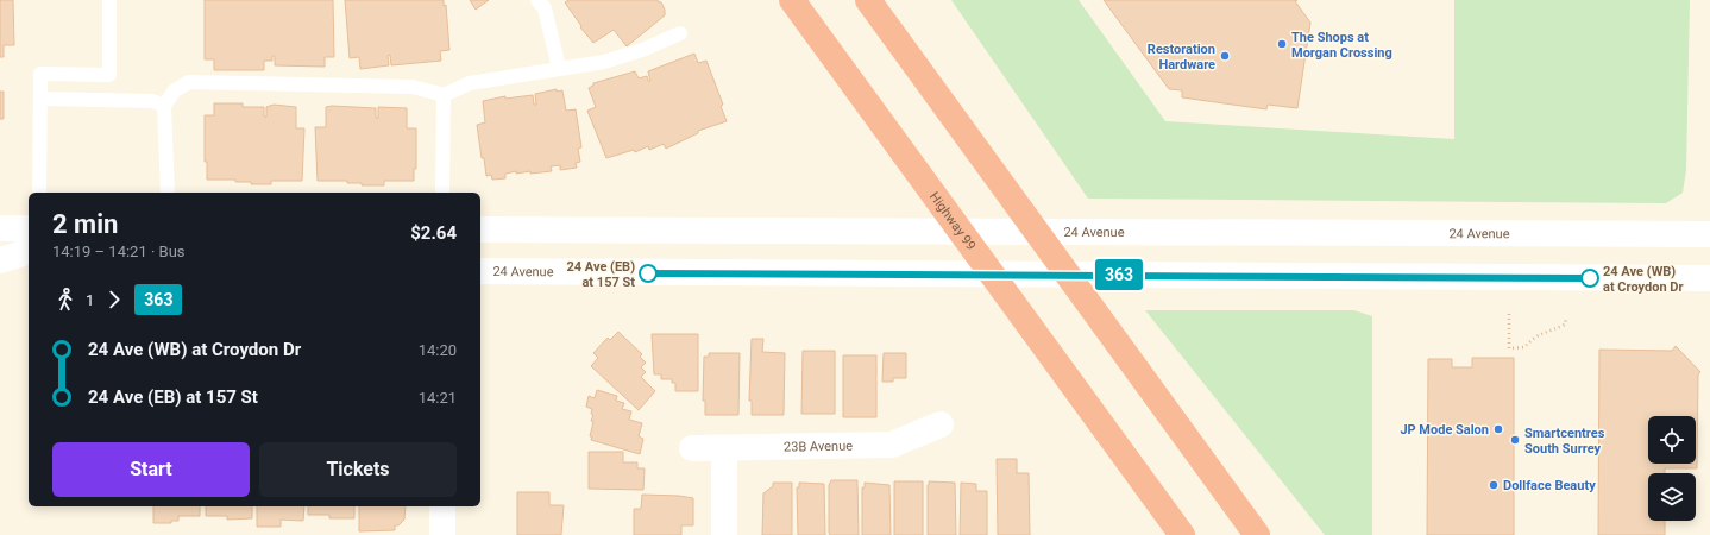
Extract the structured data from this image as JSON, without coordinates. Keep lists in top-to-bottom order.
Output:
{
  "streets": {
    "highway": ["Highway 99"],
    "main road": ["24 Avenue", "23B Avenue"]
  },
  "places": [
    "The Shops at Morgan Crossing",
    "Restoration Hardware",
    "24 Ave (EB) at 157 St",
    "24 Ave (WB) at Croydon Dr",
    "JP Mode Salon",
    "Smartcentres South Surrey",
    "Dollface Beauty"
  ],
  "lines": ["bus line 363"],
  "page": {
    "on_map": "363",
    "heading": ["2 min", "14:19 – 14:21 · Bus", "$2.64"],
    "legs": ["1", "363"],
    "list": [
      {
        "name": "24 Ave (WB) at Croydon Dr",
        "value": "14:20"
      },
      {
        "name": "24 Ave (EB) at 157 St",
        "value": "14:21"
      }
    ],
    "buttons": ["Start", "Tickets"]
  }
}
